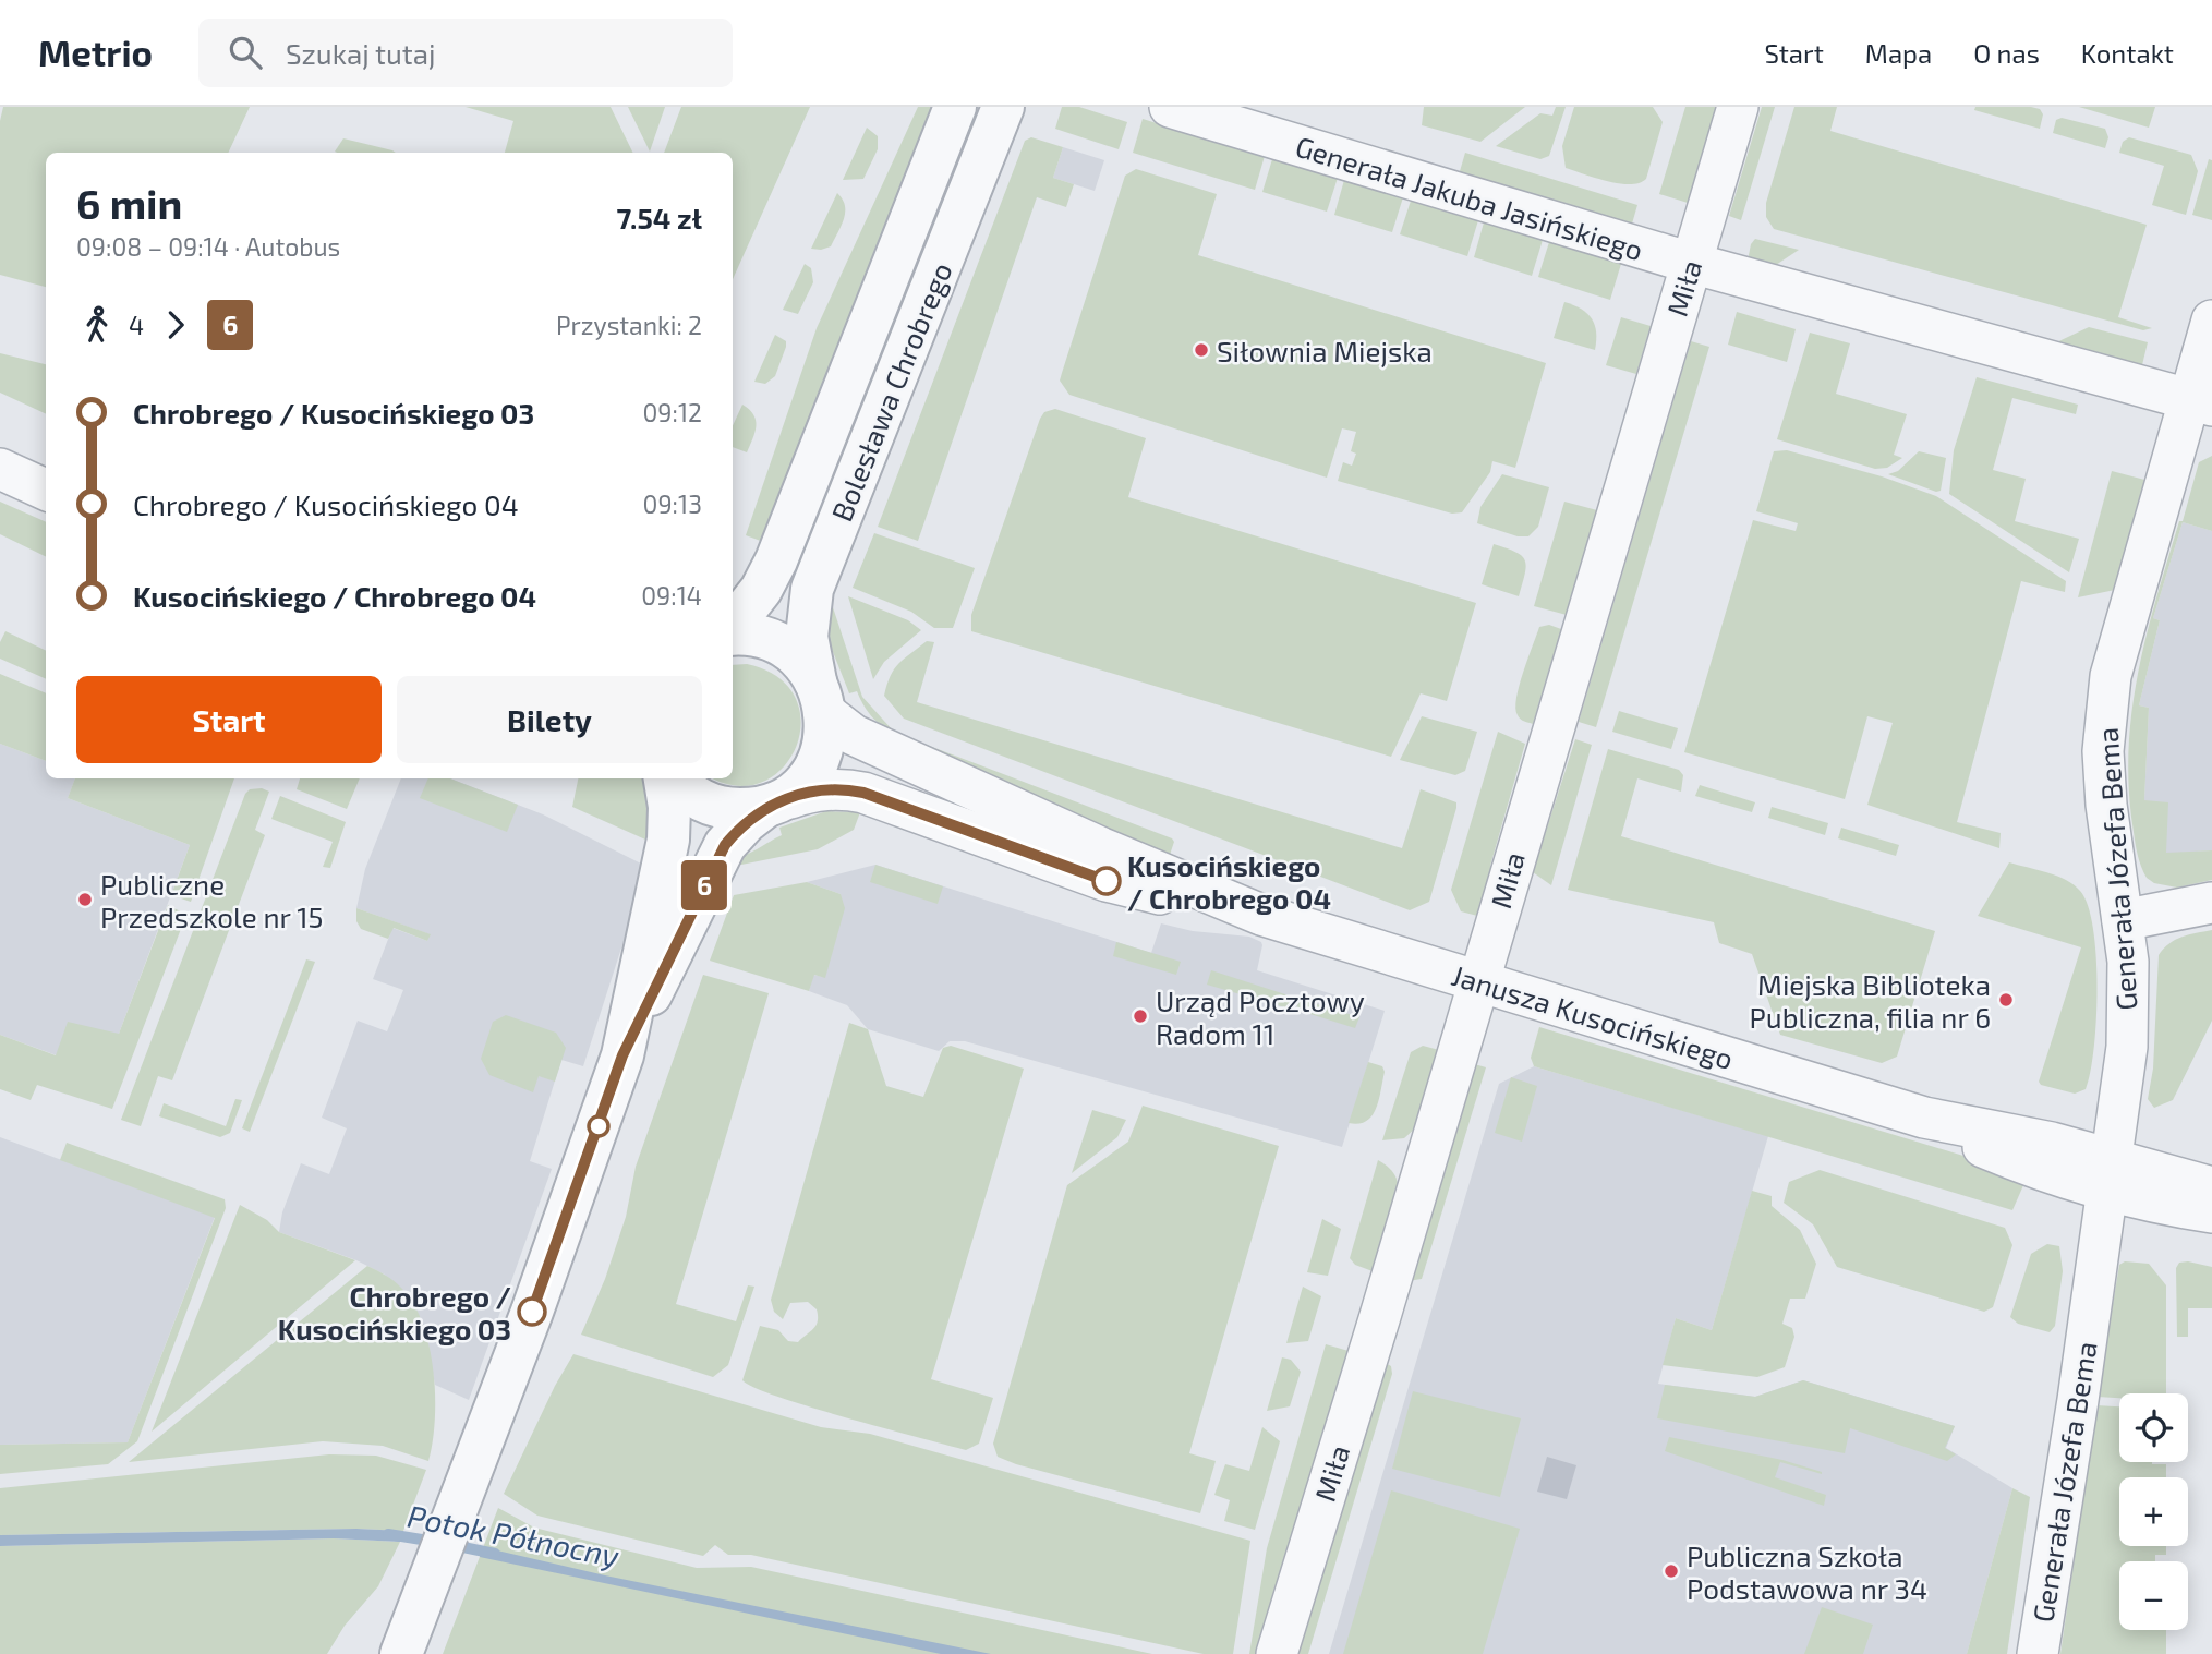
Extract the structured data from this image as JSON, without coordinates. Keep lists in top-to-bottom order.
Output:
{
  "streets": {
    "street": [
      "Generała Jakuba Jasińskiego",
      "Miła",
      "Bolesława Chrobrego",
      "Generała Józefa Bema",
      "Janusza Kusocińskiego"
    ]
  },
  "crossings": [
    ["Generała Jakuba Jasińskiego", "Miła"],
    ["Generała Jakuba Jasińskiego", "Generała Józefa Bema"],
    ["Miła", "Janusza Kusocińskiego"],
    ["Bolesława Chrobrego", "Janusza Kusocińskiego"],
    ["Generała Józefa Bema", "Janusza Kusocińskiego"]
  ],
  "water": ["Potok Północny"],
  "places": [
    "Siłownia Miejska",
    "Kusocińskiego / Chrobrego 04",
    "Publiczne Przedszkole nr 15",
    "Miejska Biblioteka Publiczna, filia nr 6",
    "Urząd Pocztowy Radom 11",
    "Chrobrego / Kusocińskiego 03",
    "Publiczna Szkoła Podstawowa nr 34"
  ],
  "lines": ["bus line 6"],
  "page": {
    "header": "Metrio",
    "search": "Szukaj tutaj",
    "nav": [
      "Start",
      "Mapa",
      "O nas",
      "Kontakt"
    ],
    "on_map": "6",
    "heading": ["6 min", "09:08 – 09:14 · Autobus", "7.54 zł"],
    "legs": ["4", "6", "Przystanki: 2"],
    "list": [
      {
        "name": "Chrobrego / Kusocińskiego 03",
        "value": "09:12"
      },
      {
        "name": "Chrobrego / Kusocińskiego 04",
        "value": "09:13"
      },
      {
        "name": "Kusocińskiego / Chrobrego 04",
        "value": "09:14"
      }
    ],
    "buttons": ["Start", "Bilety"],
    "map_buttons": ["+", "−"]
  }
}
